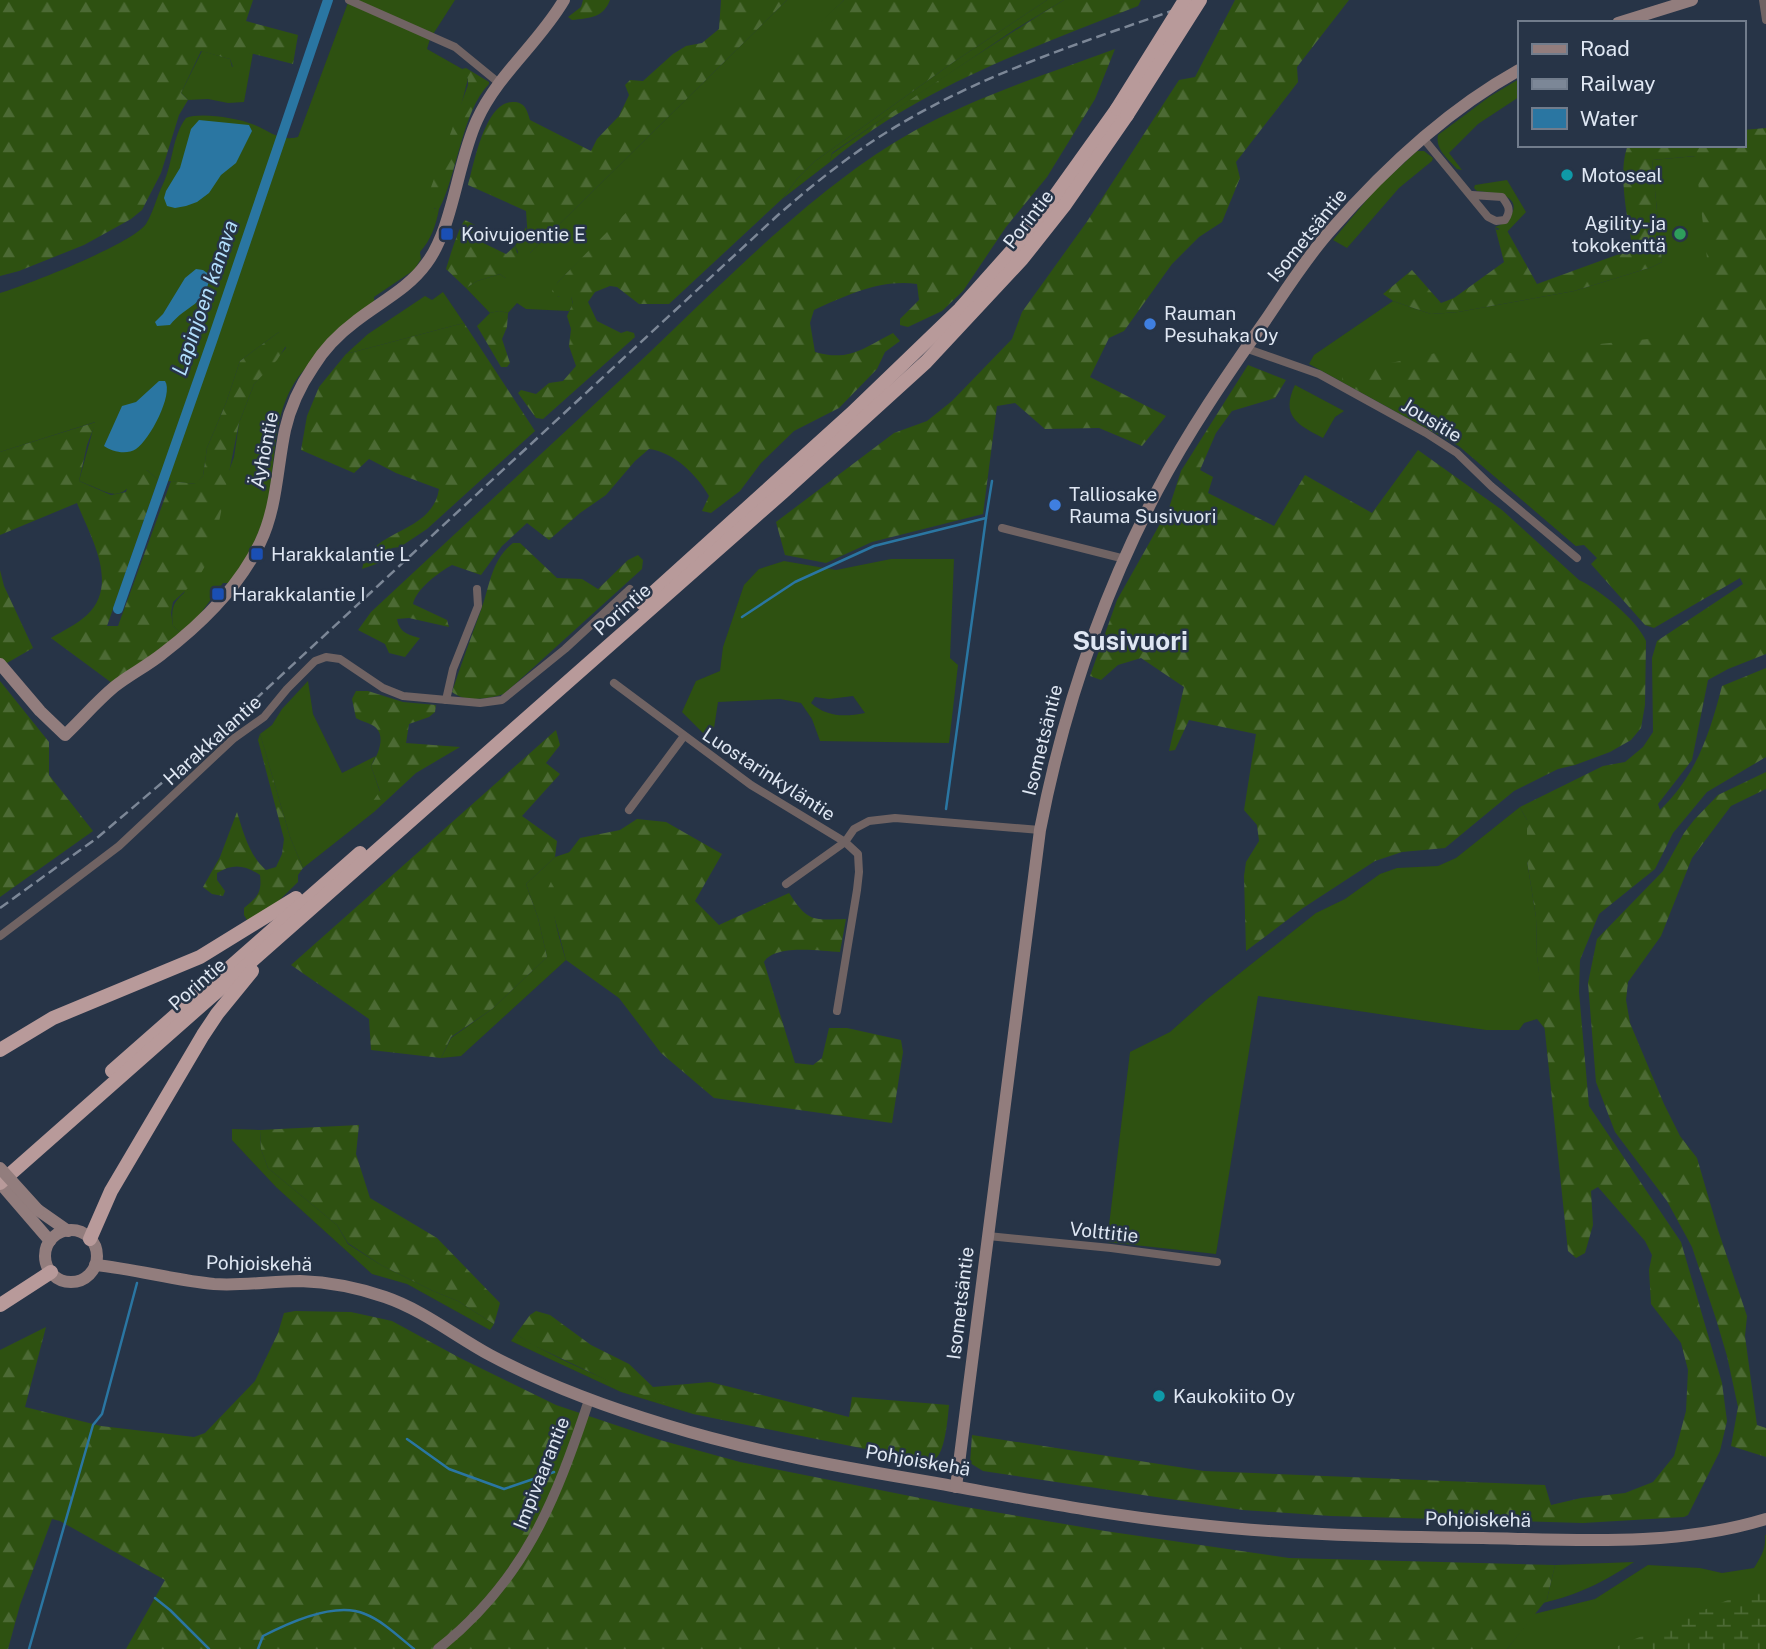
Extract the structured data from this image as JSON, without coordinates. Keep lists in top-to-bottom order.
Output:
{
  "streets": {
    "highway": ["Porintie"],
    "main road": ["Isometsäntie", "Äyhöntie", "Pohjoiskehä"],
    "street": [
      "Jousitie",
      "Harakkalantie",
      "Luostarinkyläntie",
      "Volttitie",
      "Impivaarantie"
    ]
  },
  "crossings": [
    ["Isometsäntie", "Jousitie"],
    ["Isometsäntie", "Luostarinkyläntie"],
    ["Isometsäntie", "Volttitie"],
    ["Isometsäntie", "Pohjoiskehä"],
    ["Pohjoiskehä", "Impivaarantie"]
  ],
  "districts": ["Susivuori"],
  "water": ["Lapinjoen kanava"],
  "places": {
    "other": [
      "Motoseal",
      "Agility- ja tokokenttä",
      "Rauman Pesuhaka Oy",
      "Talliosake Rauma Susivuori",
      "Kaukokiito Oy"
    ],
    "transit": ["Koivujoentie E", "Harakkalantie L", "Harakkalantie I"]
  },
  "legend": ["Road", "Railway", "Water"]
}
